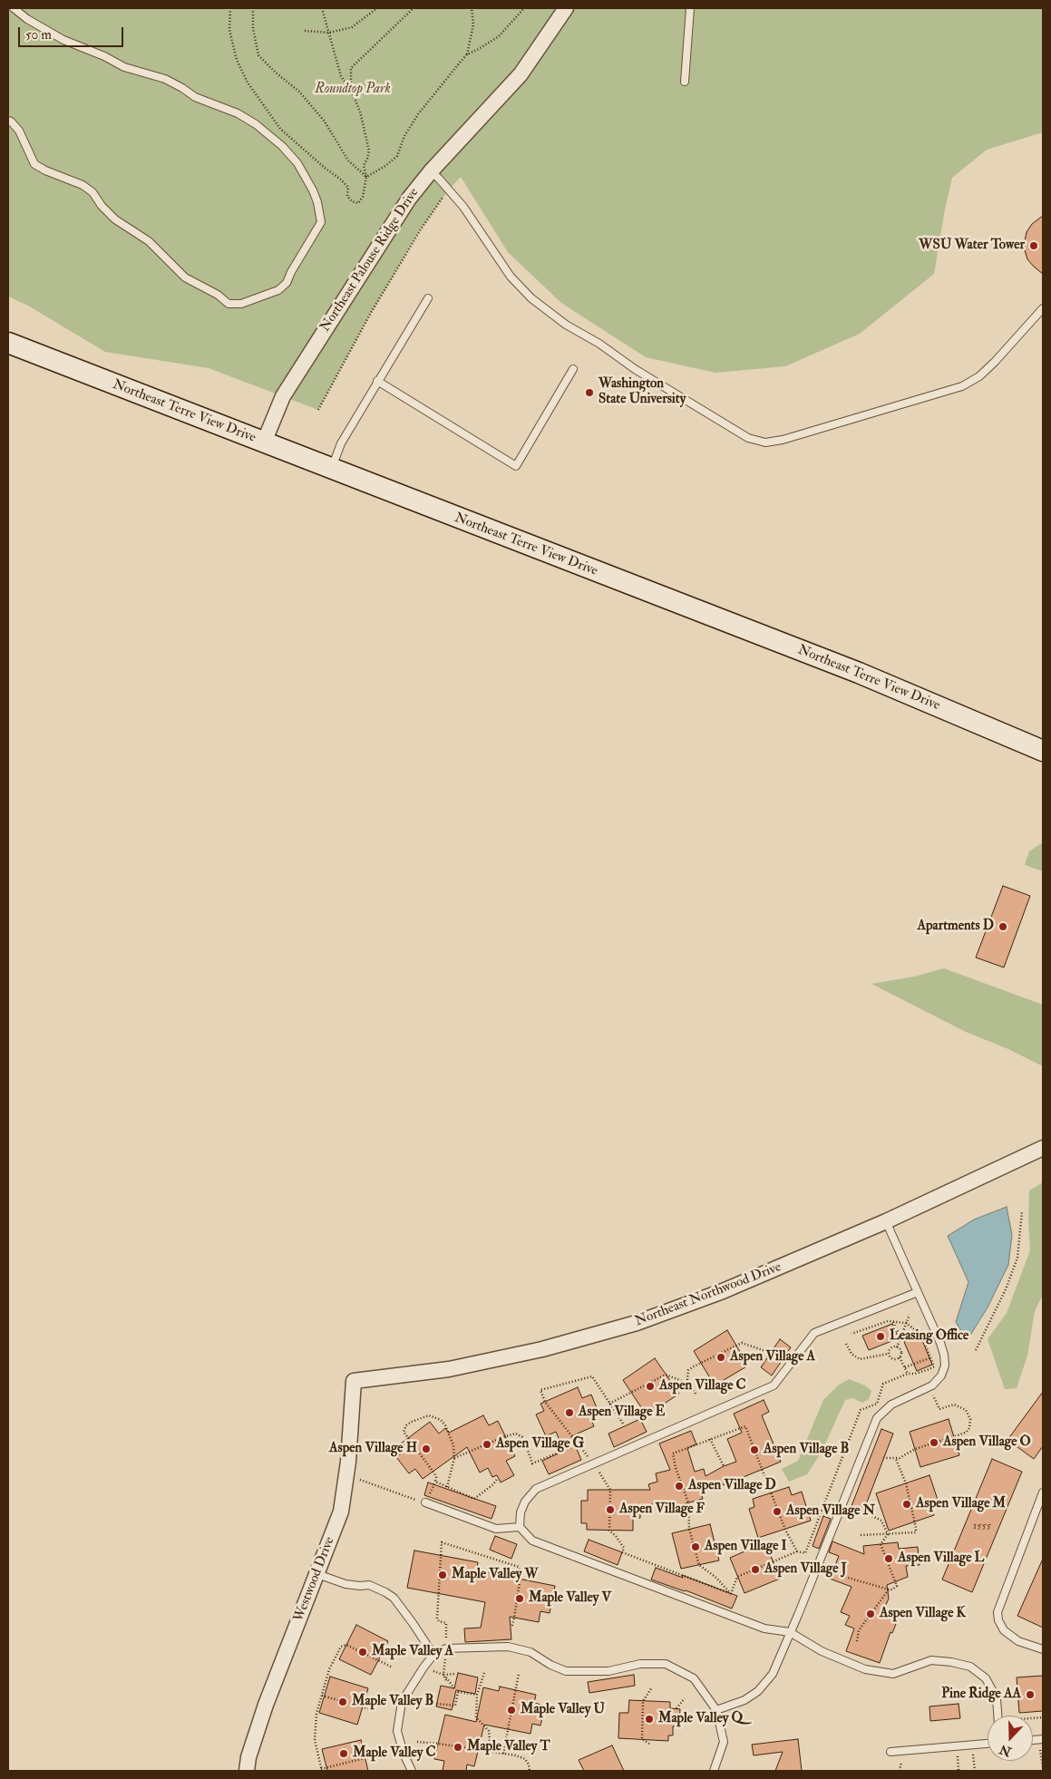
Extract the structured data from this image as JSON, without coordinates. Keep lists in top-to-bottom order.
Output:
{
  "streets": {
    "main road": ["Northeast Terre View Drive"],
    "street": ["Northeast Palouse Ridge Drive", "Northeast Northwood Drive", "Westwood Drive"]
  },
  "crossings": [
    ["Northeast Palouse Ridge Drive", "Northeast Terre View Drive"],
    ["Northeast Northwood Drive", "Westwood Drive"]
  ],
  "parks": ["Roundtop Park"],
  "places": [
    "WSU Water Tower",
    "Washington State University",
    "Apartments D",
    "Leasing Office",
    "Aspen Village A",
    "Aspen Village C",
    "Aspen Village E",
    "Aspen Village O",
    "Aspen Village G",
    "Aspen Village H",
    "Aspen Village B",
    "Aspen Village D",
    "Aspen Village M",
    "Aspen Village F",
    "Aspen Village N",
    "Aspen Village I",
    "Aspen Village L",
    "Aspen Village J",
    "Maple Valley W",
    "Maple Valley V",
    "Aspen Village K",
    "Maple Valley A",
    "Pine Ridge AA",
    "Maple Valley B",
    "Maple Valley U",
    "Maple Valley Q",
    "Maple Valley T",
    "Maple Valley C"
  ],
  "house_numbers": ["1555"],
  "scale_bar": "50 m",
  "north": "bottom"
}
